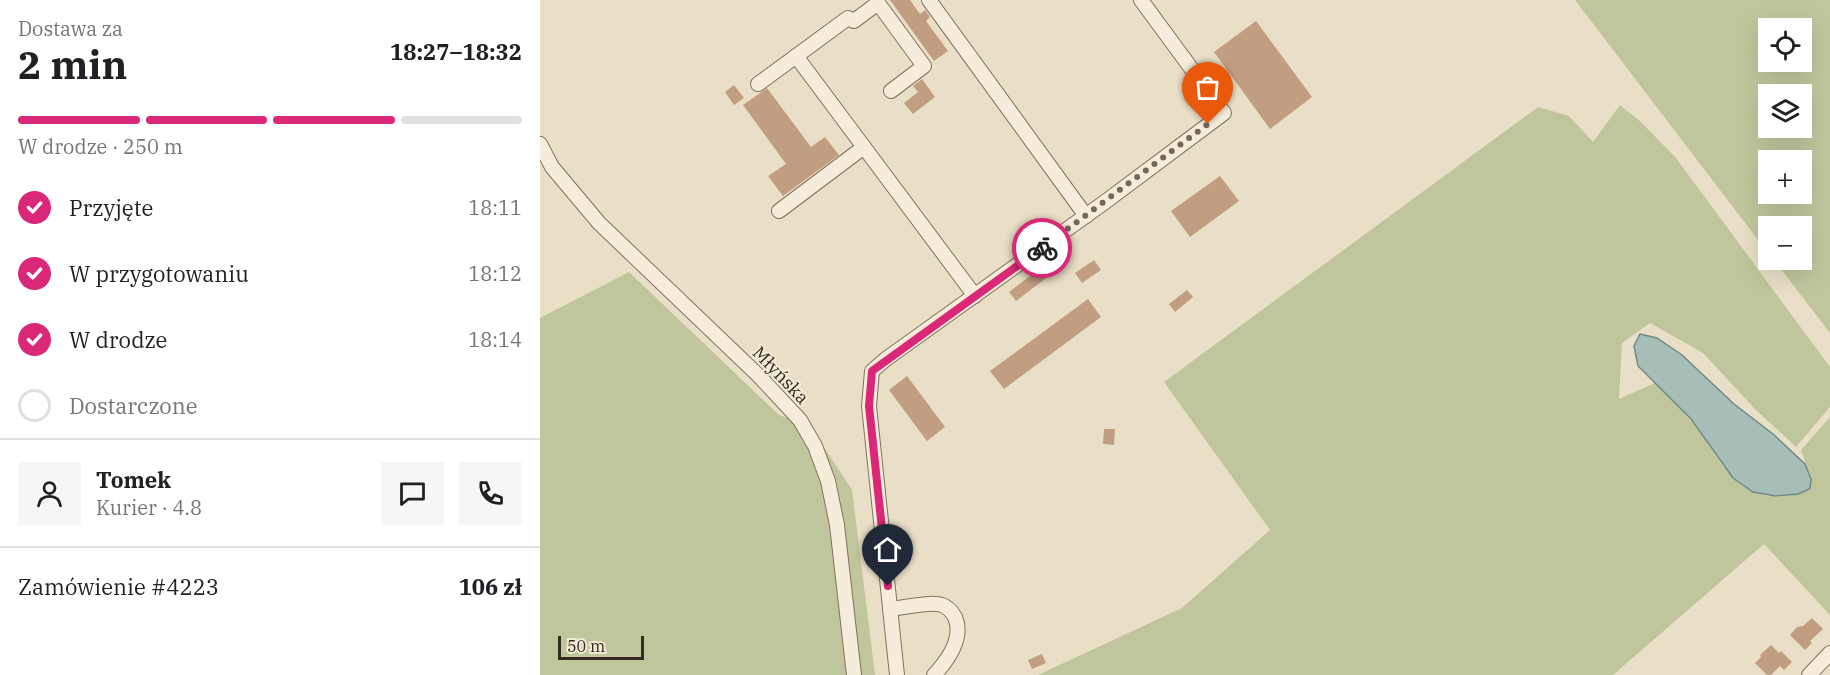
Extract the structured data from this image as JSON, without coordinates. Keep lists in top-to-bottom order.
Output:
{
  "streets": {
    "street": ["Młyńska"]
  },
  "scale_bar": "50 m",
  "page": {
    "heading": ["2 min", "Dostawa za", "18:27–18:32"],
    "panel": [
      "Tomek",
      "Kurier · 4.8",
      "Zamówienie #4223",
      "106 zł"
    ],
    "map_buttons": ["+", "−"],
    "bar": "W drodze · 250 m",
    "list": [
      ["Przyjęte", "18:11"],
      ["W przygotowaniu", "18:12"],
      ["W drodze", "18:14"],
      "Dostarczone"
    ],
    "scale": "50 m"
  }
}
